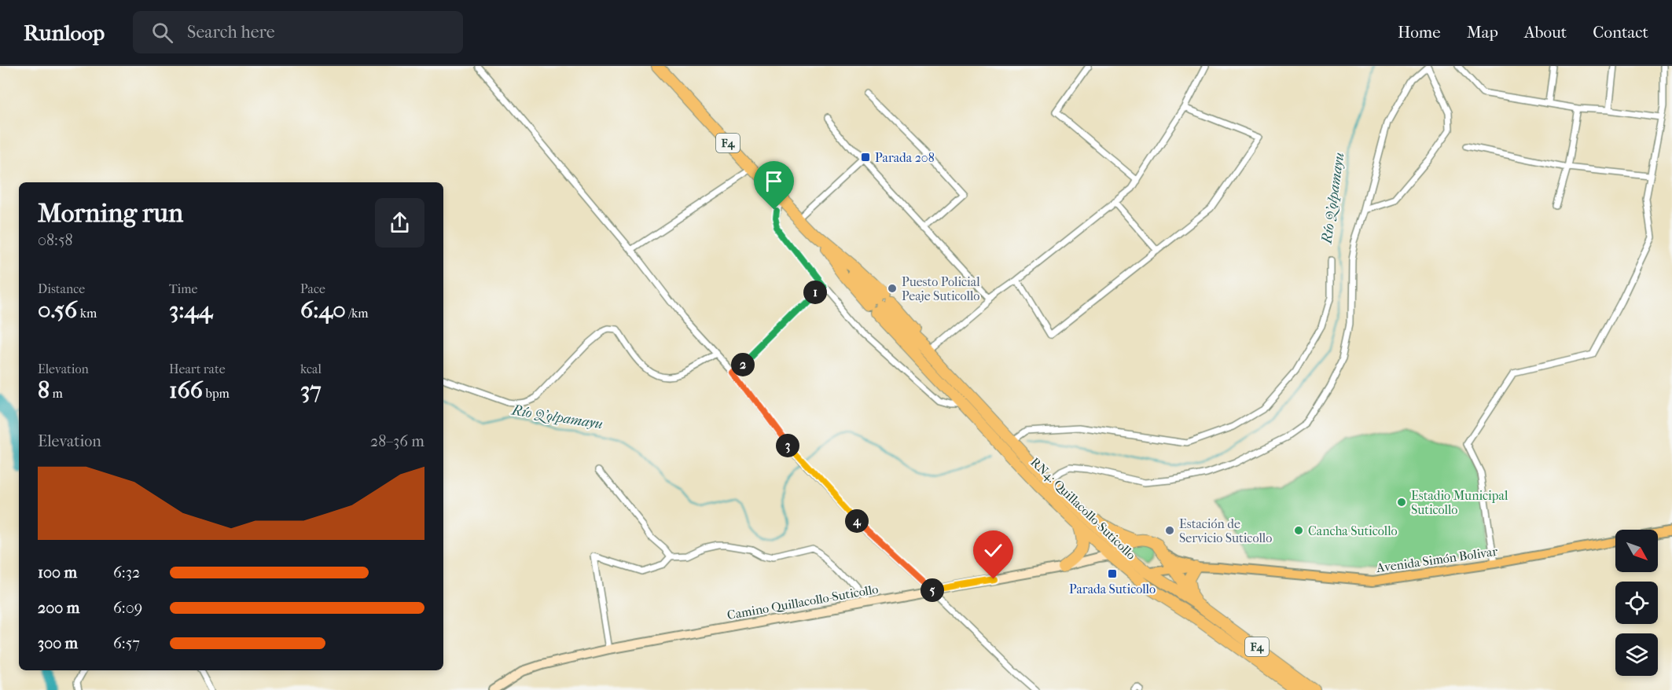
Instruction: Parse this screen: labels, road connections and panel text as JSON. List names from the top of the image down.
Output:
{
  "streets": {
    "highway": ["F4", "RN4: Quillacollo-Suticollo"],
    "main road": ["Avenida Simón Bolivar", "Camino Quillacollo-Suticollo"]
  },
  "crossings": [
    ["F4", "RN4: Quillacollo-Suticollo"],
    ["RN4: Quillacollo-Suticollo", "Avenida Simón Bolivar"],
    ["RN4: Quillacollo-Suticollo", "Camino Quillacollo-Suticollo"]
  ],
  "water": ["Río Q'olpamayu"],
  "places": {
    "transit": ["Parada 208", "Parada Suticollo"],
    "other": [
      "Puesto Policial Peaje Suticollo",
      "Estadio Municipal Suticollo",
      "Estación de Servicio Suticollo",
      "Cancha Suticollo"
    ]
  },
  "north": "bottom right",
  "page": {
    "header": "Runloop",
    "search": "Search here",
    "nav": [
      "Home",
      "Map",
      "About",
      "Contact"
    ],
    "heading": ["Morning run", "08:58"],
    "stats": [
      ["Distance", "0.56 km"],
      ["Time", "3:44"],
      ["Pace", "6:40 /km"],
      ["Elevation", "8 m"],
      ["Heart rate", "166 bpm"],
      ["kcal", "37"]
    ],
    "pins": [
      "1",
      "2",
      "3",
      "4",
      "5"
    ],
    "chart": ["Elevation", "28–36 m"],
    "list": [
      {
        "name": "100 m",
        "note": "6:32"
      },
      {
        "name": "200 m",
        "note": "6:09"
      },
      {
        "name": "300 m",
        "note": "6:57"
      }
    ]
  }
}
